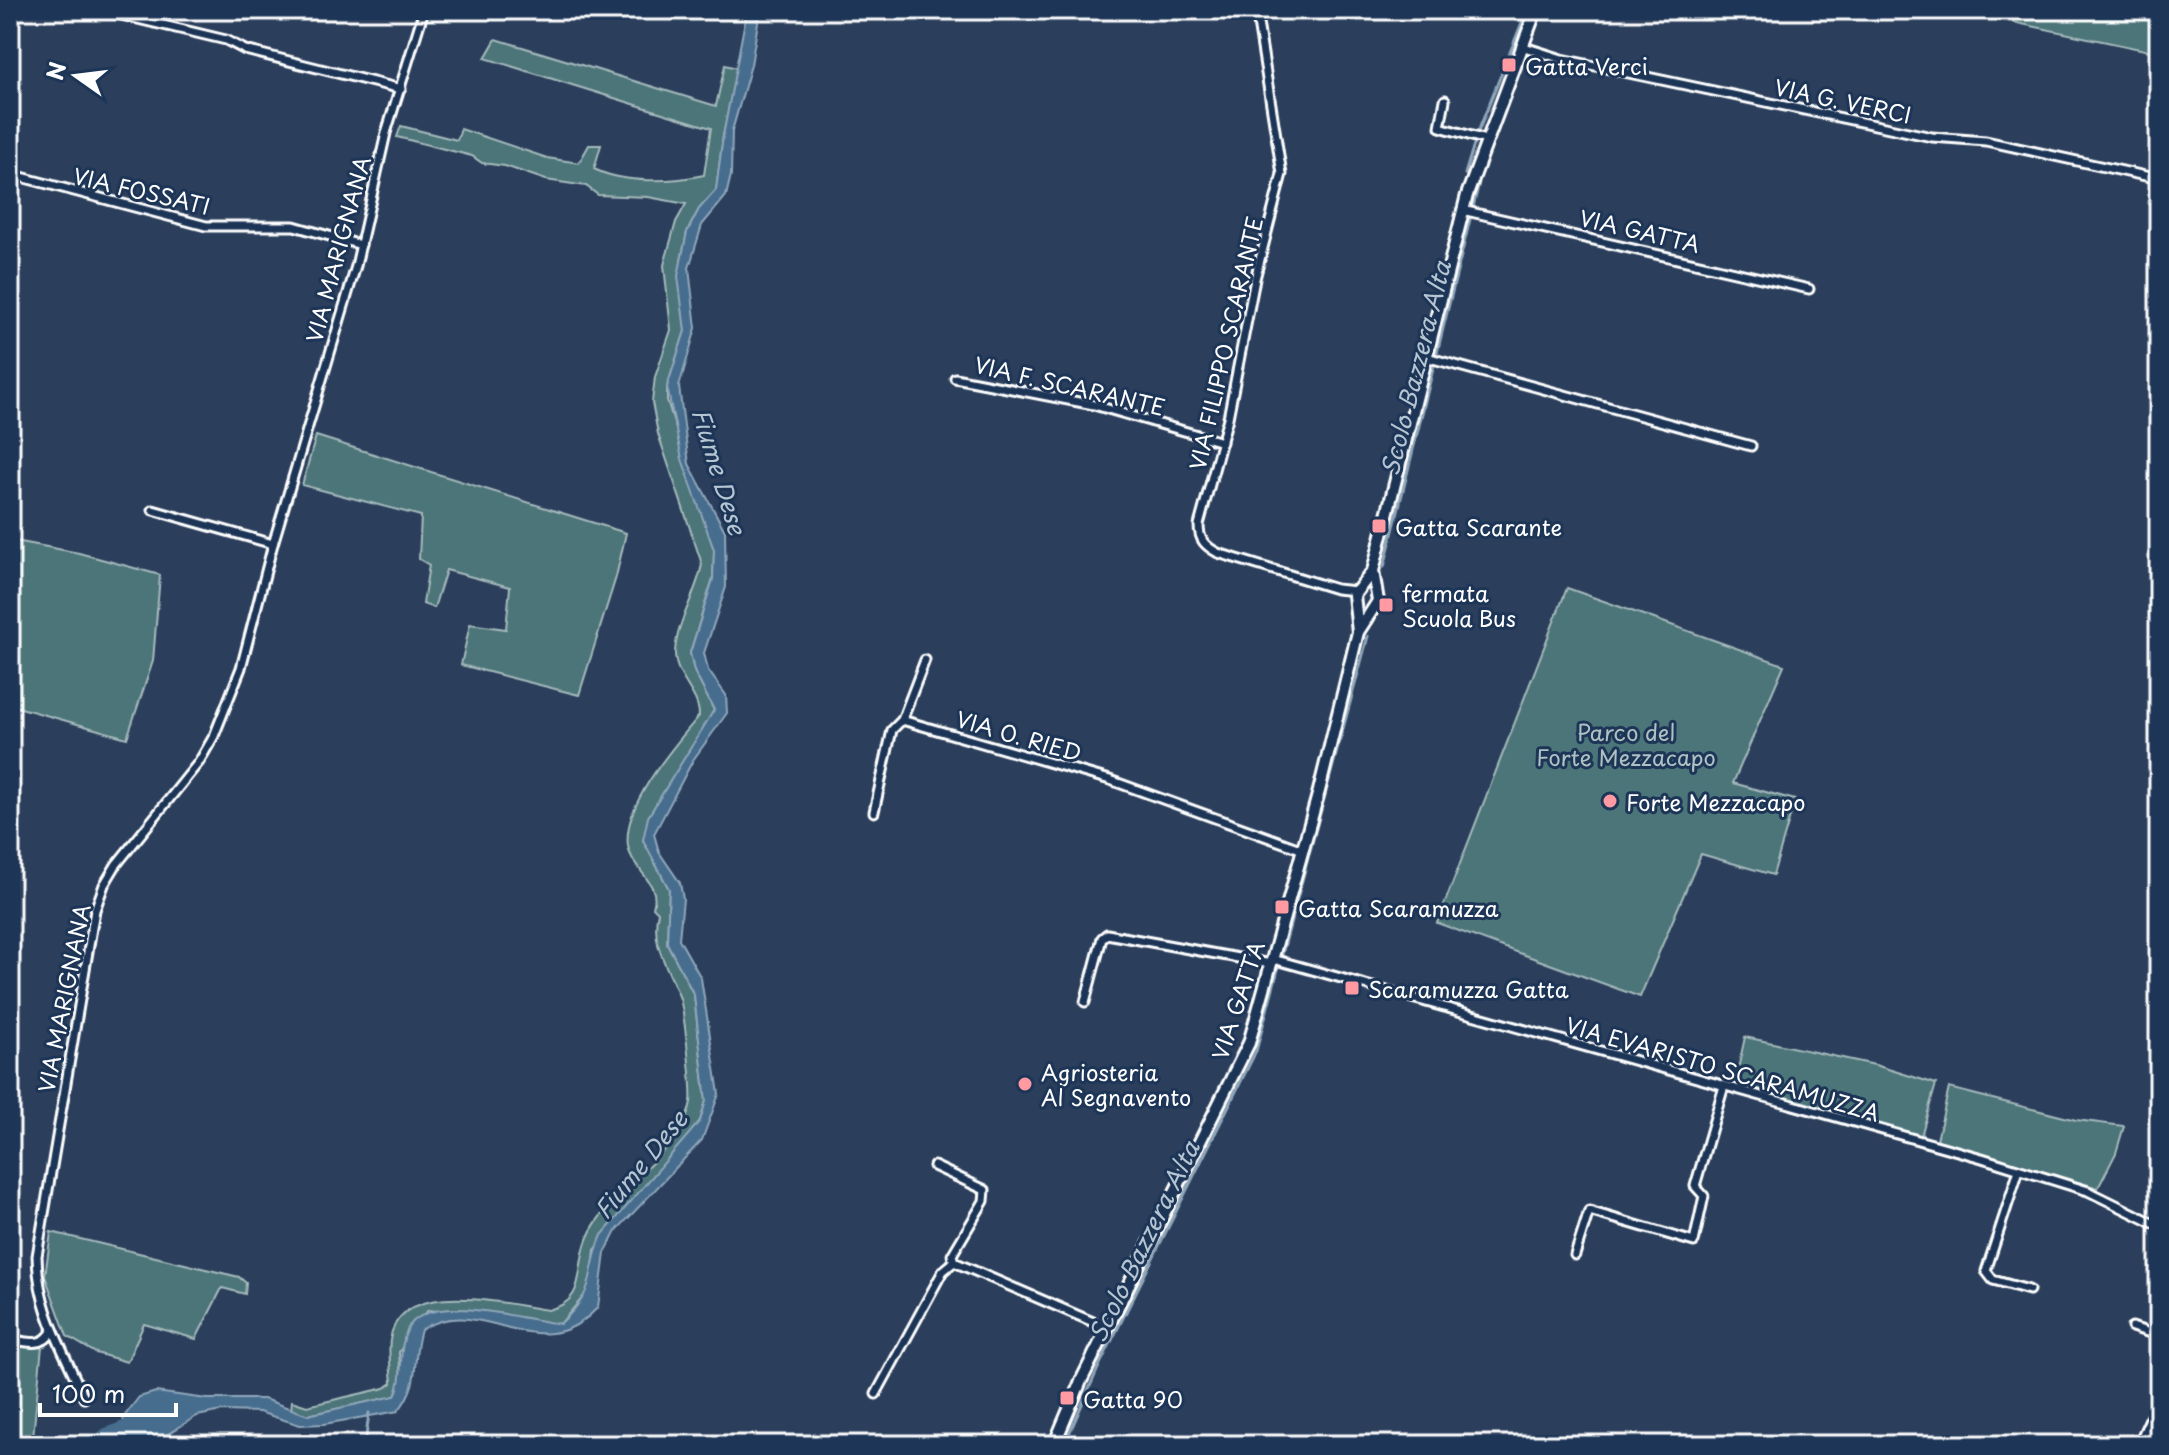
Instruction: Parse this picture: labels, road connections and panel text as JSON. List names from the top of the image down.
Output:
{
  "streets": {
    "street": [
      "VIA G. VERCI",
      "VIA FOSSATI",
      "VIA GATTA",
      "VIA MARIGNANA",
      "VIA FILIPPO SCARANTE",
      "VIA F. SCARANTE",
      "VIA O. RIED",
      "VIA EVARISTO SCARAMUZZA"
    ]
  },
  "crossings": [
    ["VIA G. VERCI", "VIA GATTA"],
    ["VIA FOSSATI", "VIA MARIGNANA"],
    ["VIA GATTA", "VIA FILIPPO SCARANTE"],
    ["VIA GATTA", "VIA O. RIED"],
    ["VIA GATTA", "VIA EVARISTO SCARAMUZZA"],
    ["VIA FILIPPO SCARANTE", "VIA F. SCARANTE"]
  ],
  "water": ["Scolo Bazzera Alta", "Fiume Dese"],
  "parks": ["Parco del Forte Mezzacapo"],
  "places": {
    "transit": [
      "Gatta Verci",
      "Gatta Scarante",
      "fermata Scuola Bus",
      "Gatta Scaramuzza",
      "Scaramuzza Gatta",
      "Gatta 90"
    ],
    "other": ["Forte Mezzacapo", "Agriosteria Al Segnavento"]
  },
  "scale_bar": "100 m",
  "north": "left"
}
